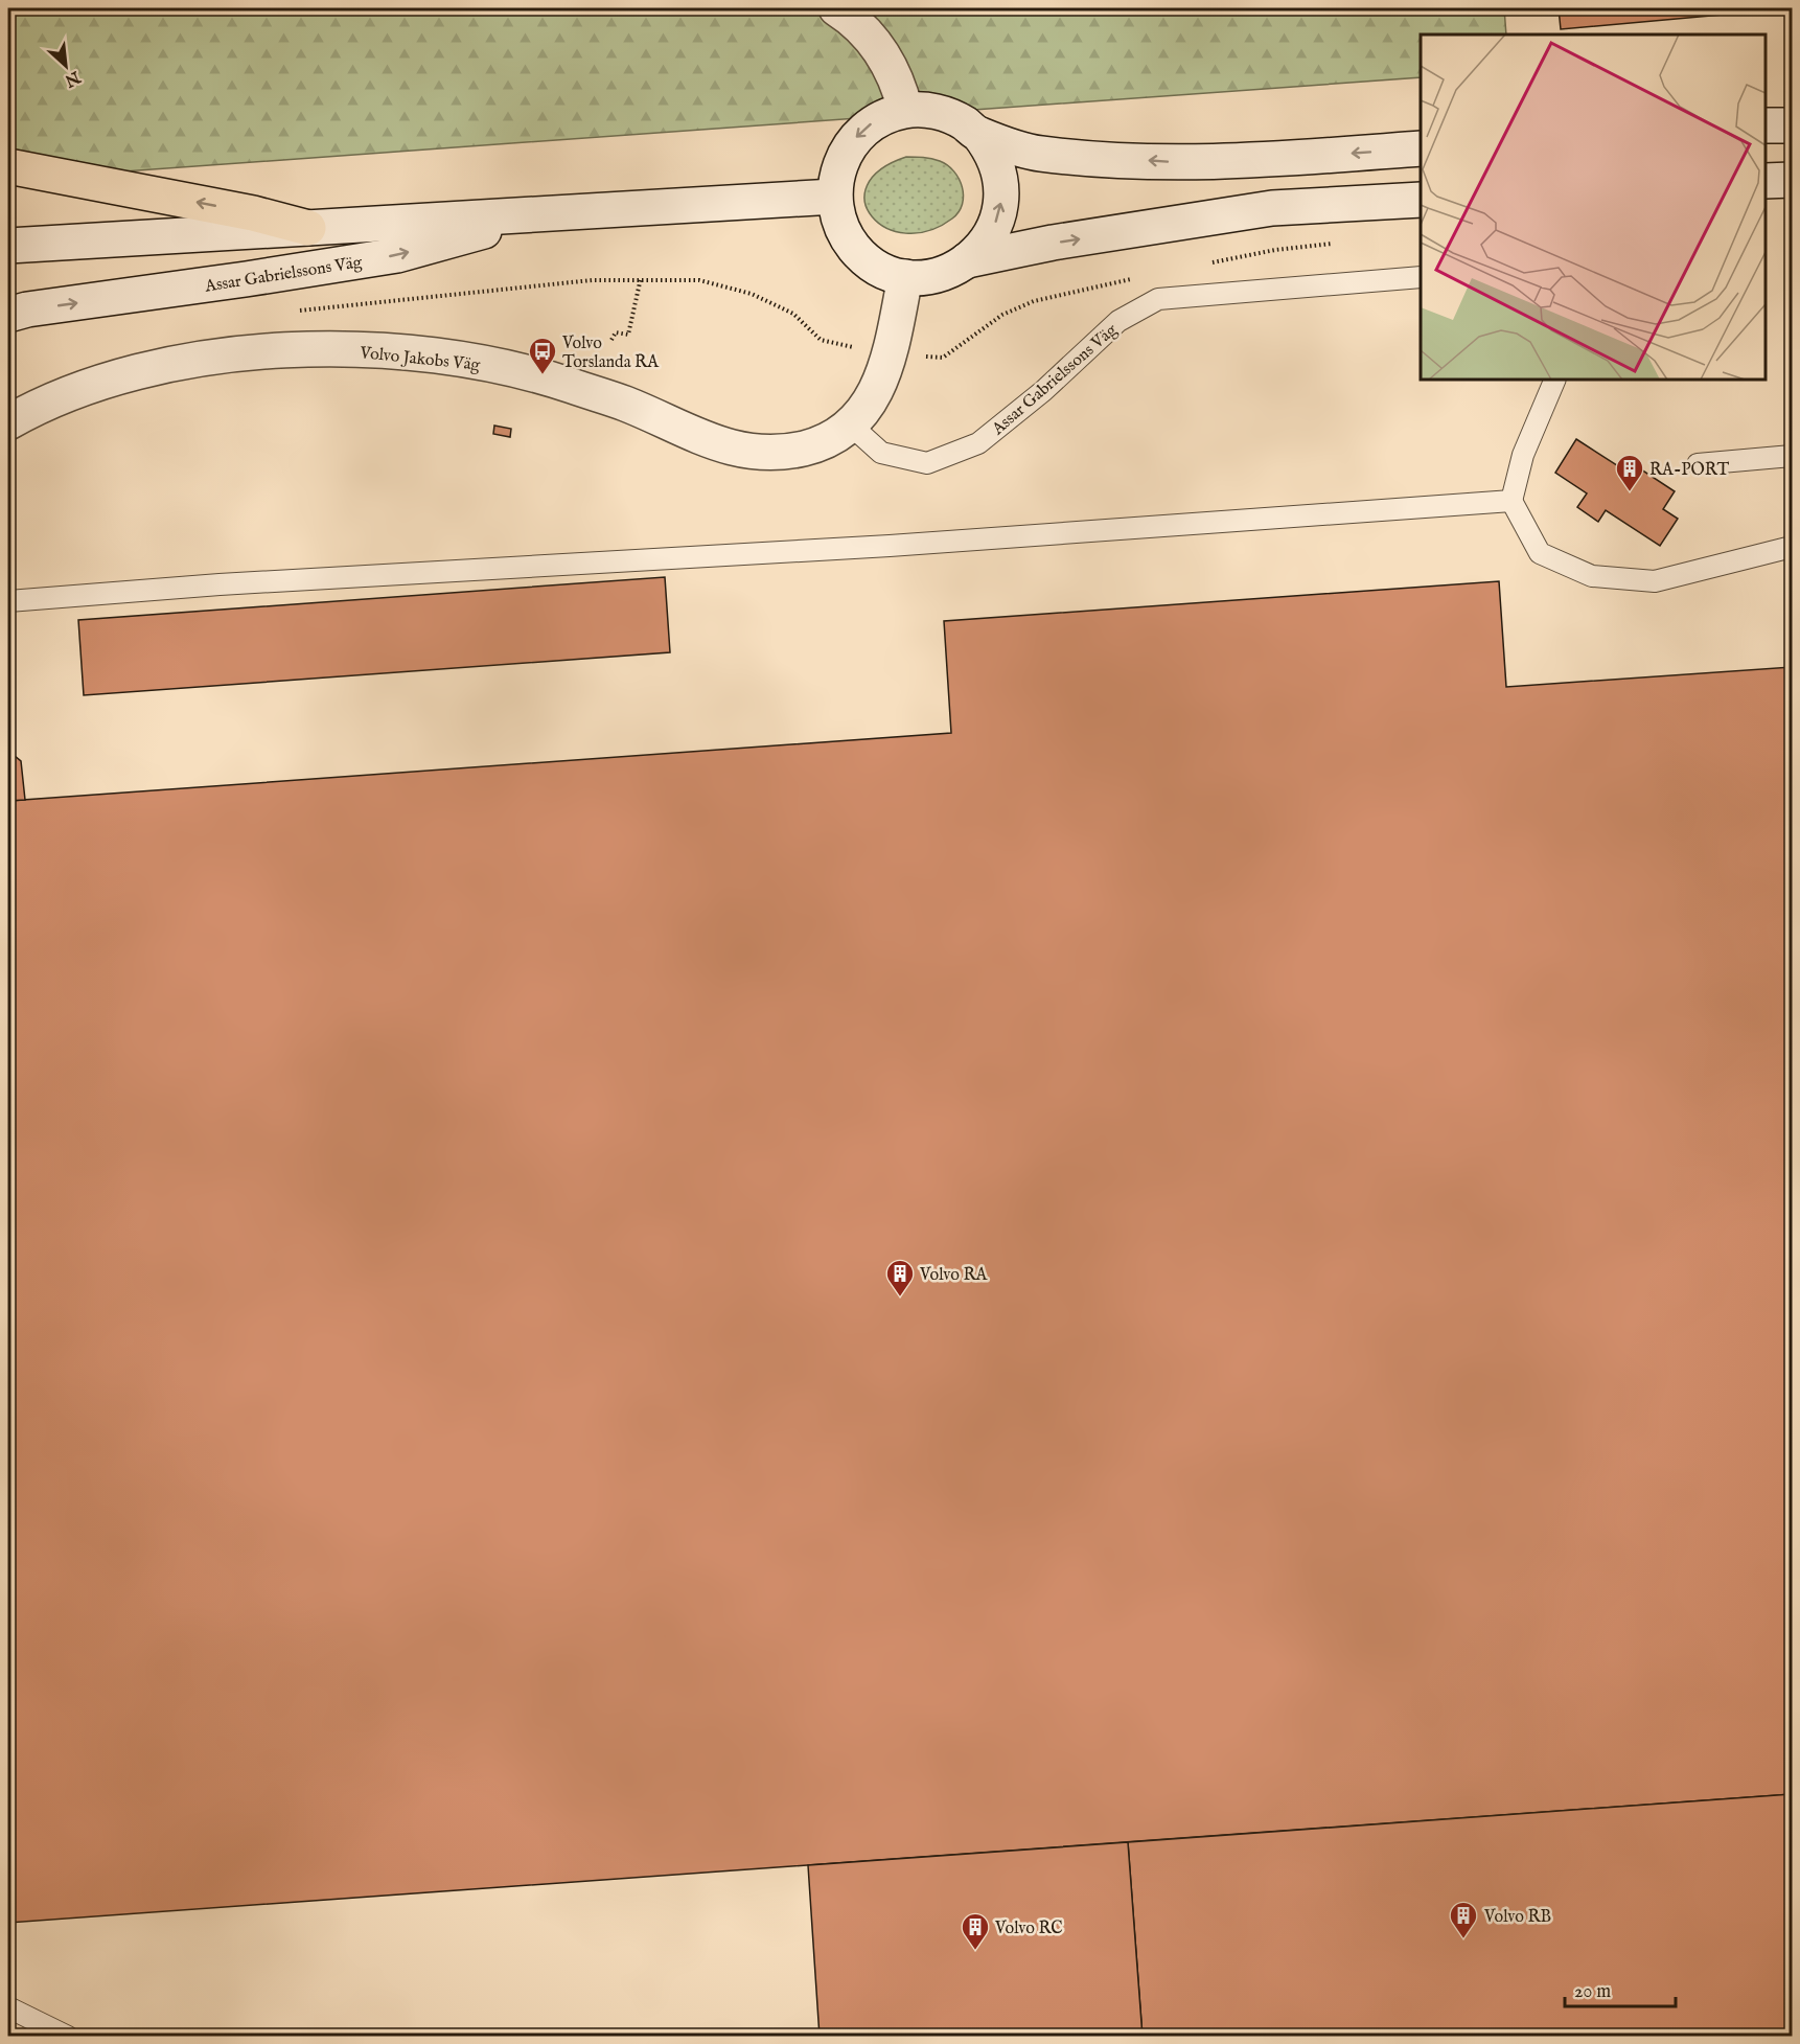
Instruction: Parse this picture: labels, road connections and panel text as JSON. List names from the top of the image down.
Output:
{
  "streets": {
    "street": ["Assar Gabrielssons Väg", "Volvo Jakobs Väg"]
  },
  "crossings": [
    ["Assar Gabrielssons Väg", "Volvo Jakobs Väg"]
  ],
  "places": {
    "bus stop": ["Volvo Torslanda RA"],
    "building": [
      "RA-PORT",
      "Volvo RA",
      "Volvo RB",
      "Volvo RC"
    ]
  },
  "scale_bar": "20 m",
  "north": "bottom right"
}
